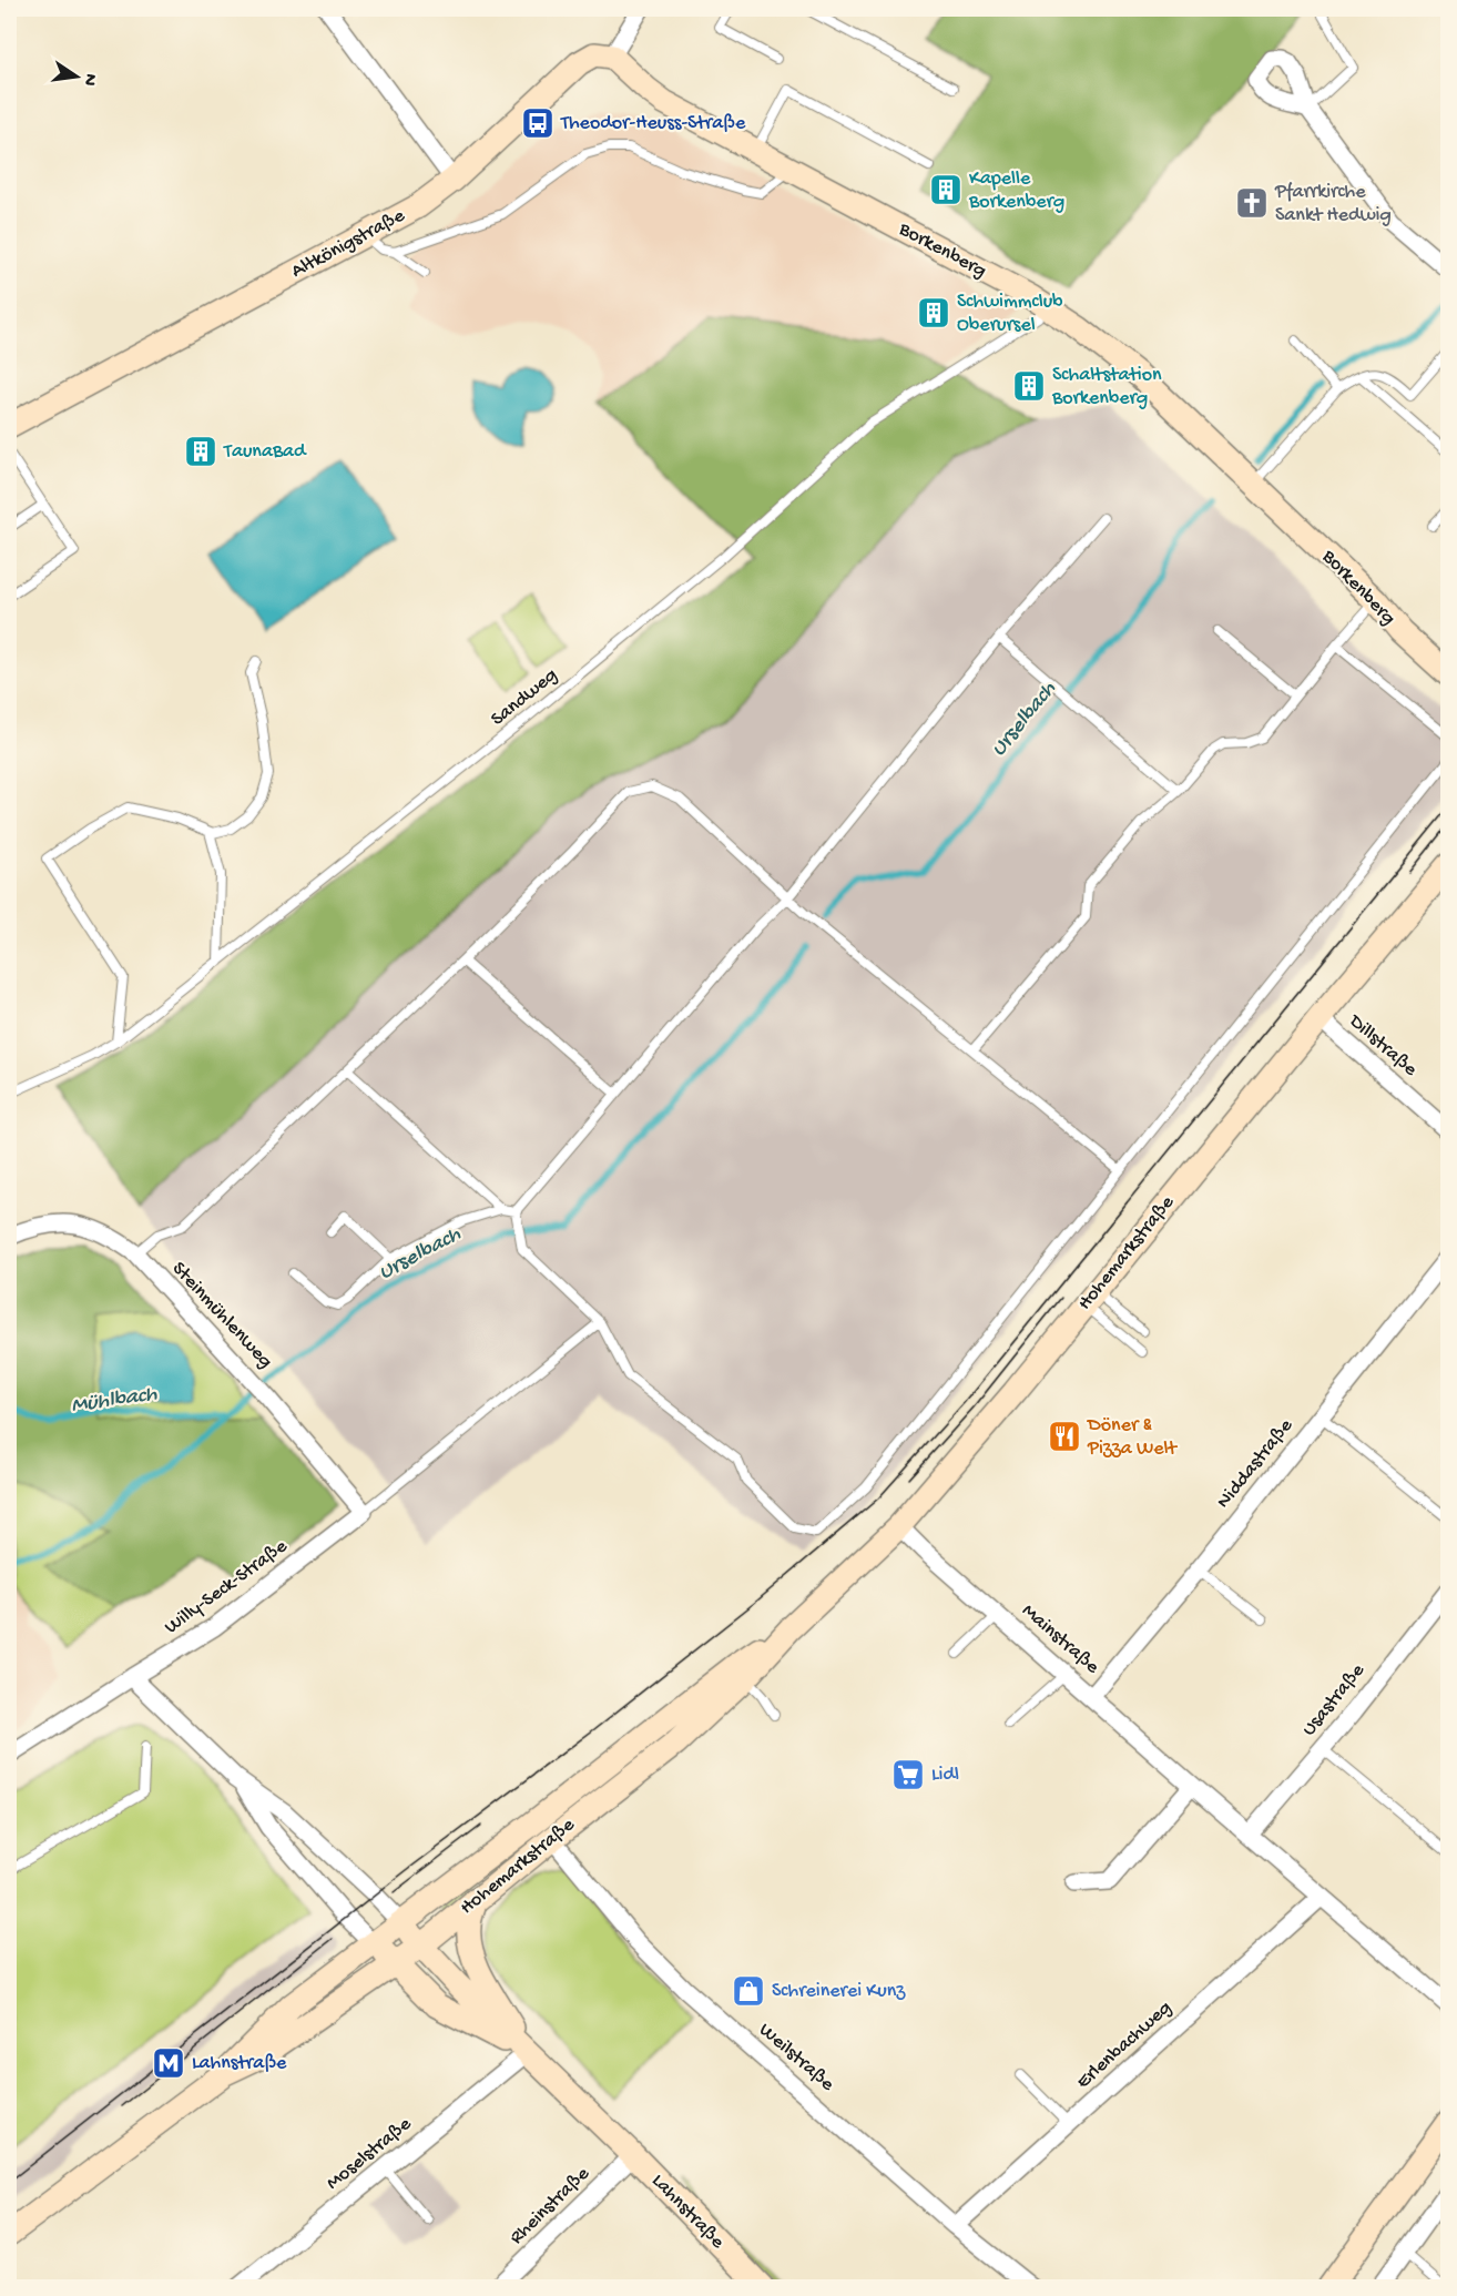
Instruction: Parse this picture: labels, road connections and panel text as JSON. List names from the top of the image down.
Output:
{
  "streets": {
    "street": [
      "Altkönigstraße",
      "Borkenberg",
      "Dillstraße",
      "Hohemarkstraße",
      "Steinmühlenweg",
      "Niddastraße",
      "Willy-Seck-Straße",
      "Mainstraße",
      "Usastraße",
      "Erlenbachweg",
      "Weilstraße",
      "Moselstraße",
      "Rheinstraße",
      "Lahnstraße"
    ],
    "lane": ["Sandweg"]
  },
  "crossings": [
    ["Altkönigstraße", "Borkenberg"],
    ["Borkenberg", "Sandweg"],
    ["Dillstraße", "Hohemarkstraße"],
    ["Hohemarkstraße", "Mainstraße"],
    ["Hohemarkstraße", "Weilstraße"],
    ["Hohemarkstraße", "Lahnstraße"],
    ["Steinmühlenweg", "Willy-Seck-Straße"],
    ["Niddastraße", "Mainstraße"],
    ["Mainstraße", "Usastraße"],
    ["Mainstraße", "Erlenbachweg"],
    ["Erlenbachweg", "Weilstraße"],
    ["Moselstraße", "Lahnstraße"],
    ["Rheinstraße", "Lahnstraße"]
  ],
  "water": ["Urselbach", "Mühlbach"],
  "places": {
    "bus stop": ["Theodor-Heuss-Straße"],
    "building": [
      "Kapelle Borkenberg",
      "Schwimmclub Oberursel",
      "Schaltstation Borkenberg",
      "TaunaBad"
    ],
    "church": ["Pfarrkirche Sankt Hedwig"],
    "restaurant": ["Döner & Pizza Welt"],
    "supermarket": ["Lidl"],
    "shop": ["Schreinerei Kunz"],
    "metro station": ["Lahnstraße"]
  },
  "north": "right"
}
